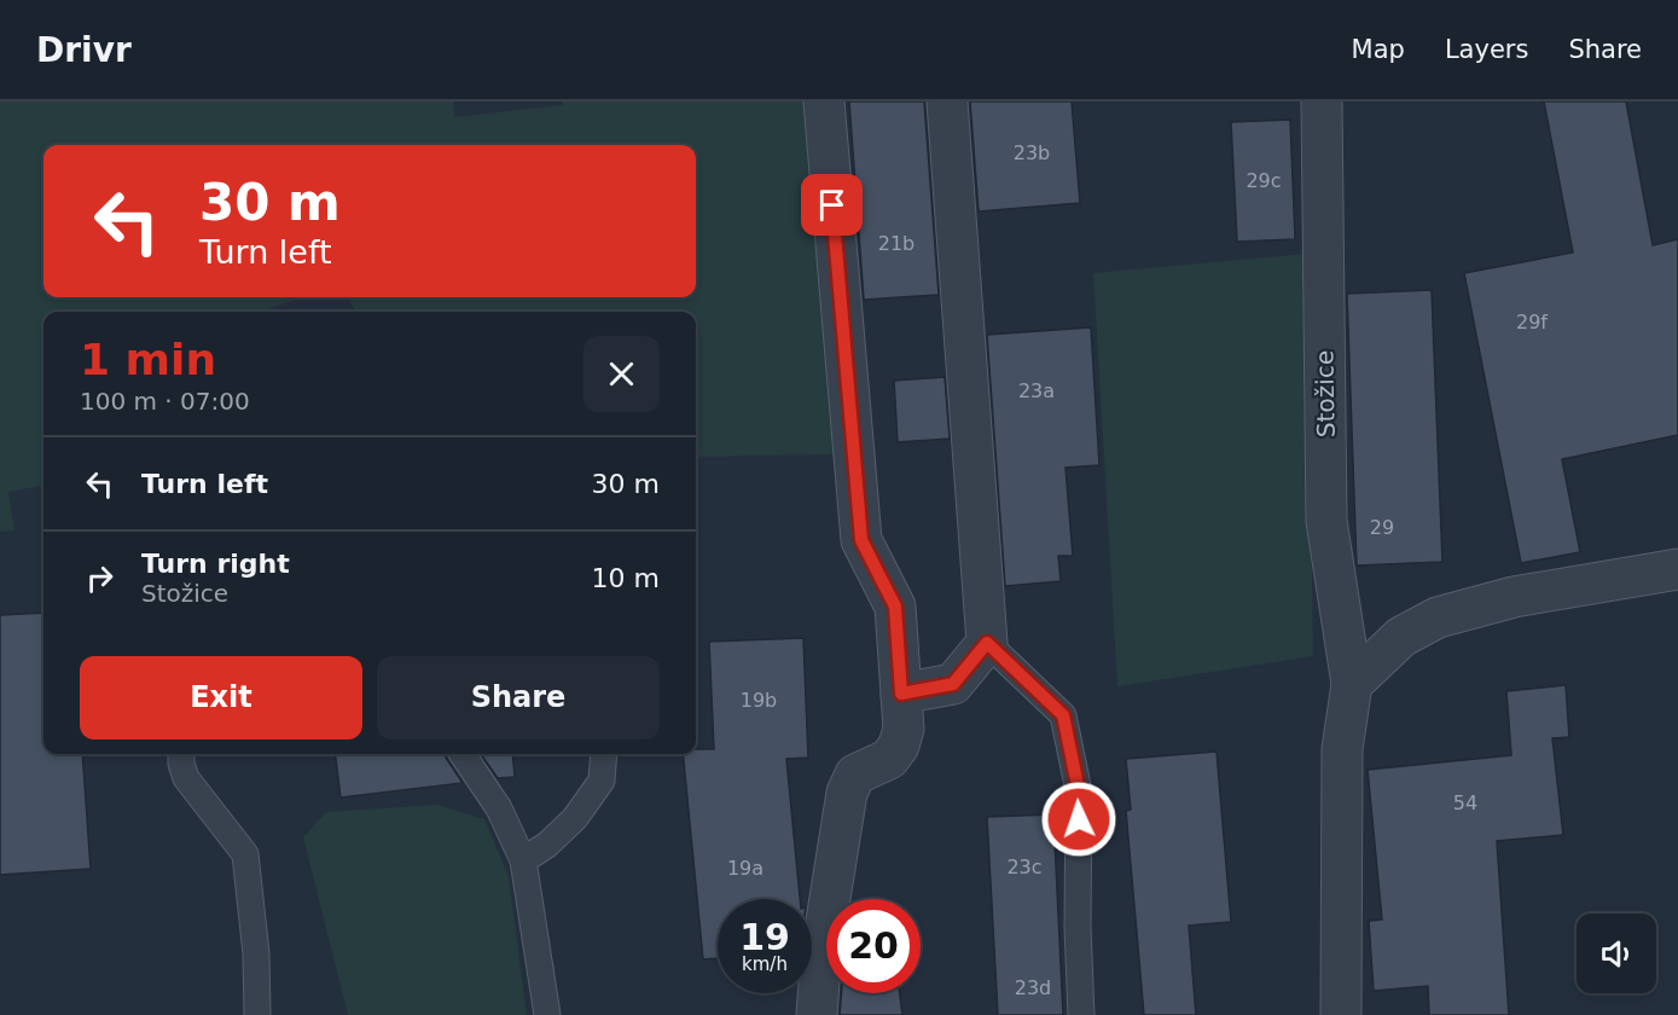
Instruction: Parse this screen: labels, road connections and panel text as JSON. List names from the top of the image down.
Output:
{
  "streets": {
    "street": ["Stožice"]
  },
  "house_numbers": [
    "23b",
    "29c",
    "21b",
    "29f",
    "23a",
    "29",
    "19b",
    "54",
    "23c",
    "19a",
    "23d"
  ],
  "page": {
    "header": "Drivr",
    "nav": ["Map", "Layers", "Share"],
    "turn": ["30 m", "Turn left"],
    "heading": ["1 min", "100 m · 07:00"],
    "list": [
      {
        "name": "Turn left",
        "value": "30 m"
      },
      {
        "name": "Turn right",
        "note": "Stožice",
        "value": "10 m"
      }
    ],
    "buttons": ["Exit", "Share"],
    "speed": "19 km/h",
    "limit": "20"
  }
}
